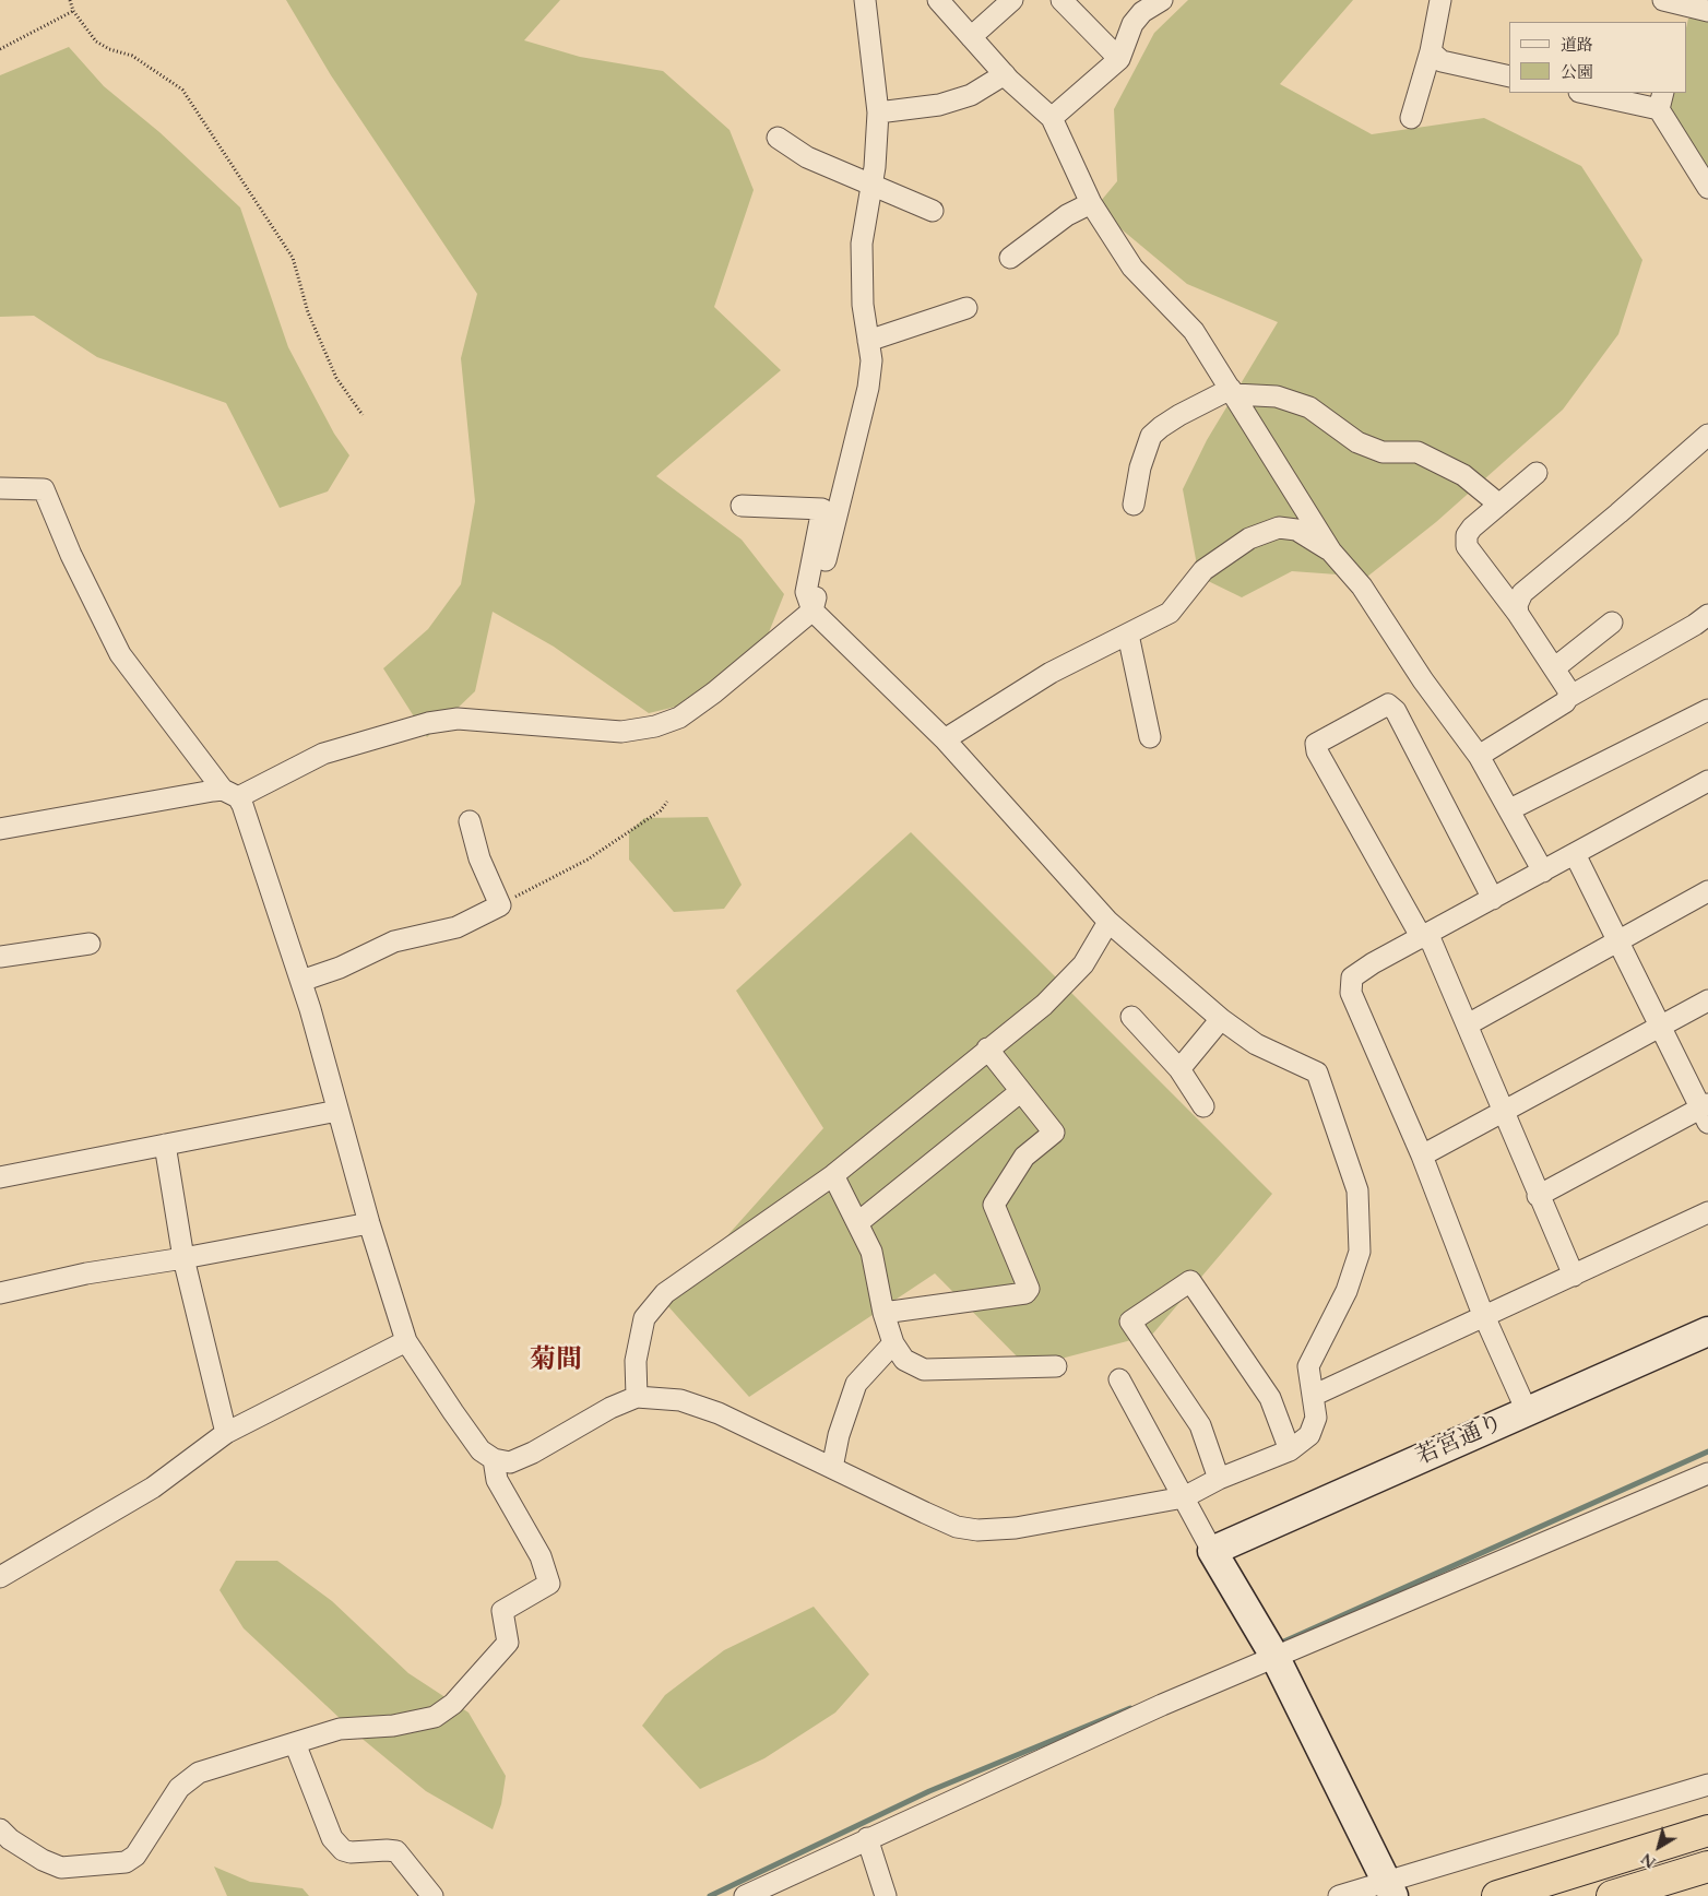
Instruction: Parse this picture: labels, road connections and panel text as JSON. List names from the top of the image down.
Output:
{
  "streets": {
    "street": ["若宮通り"]
  },
  "districts": ["菊間"],
  "legend": ["道路", "公園"],
  "north": "bottom left"
}
